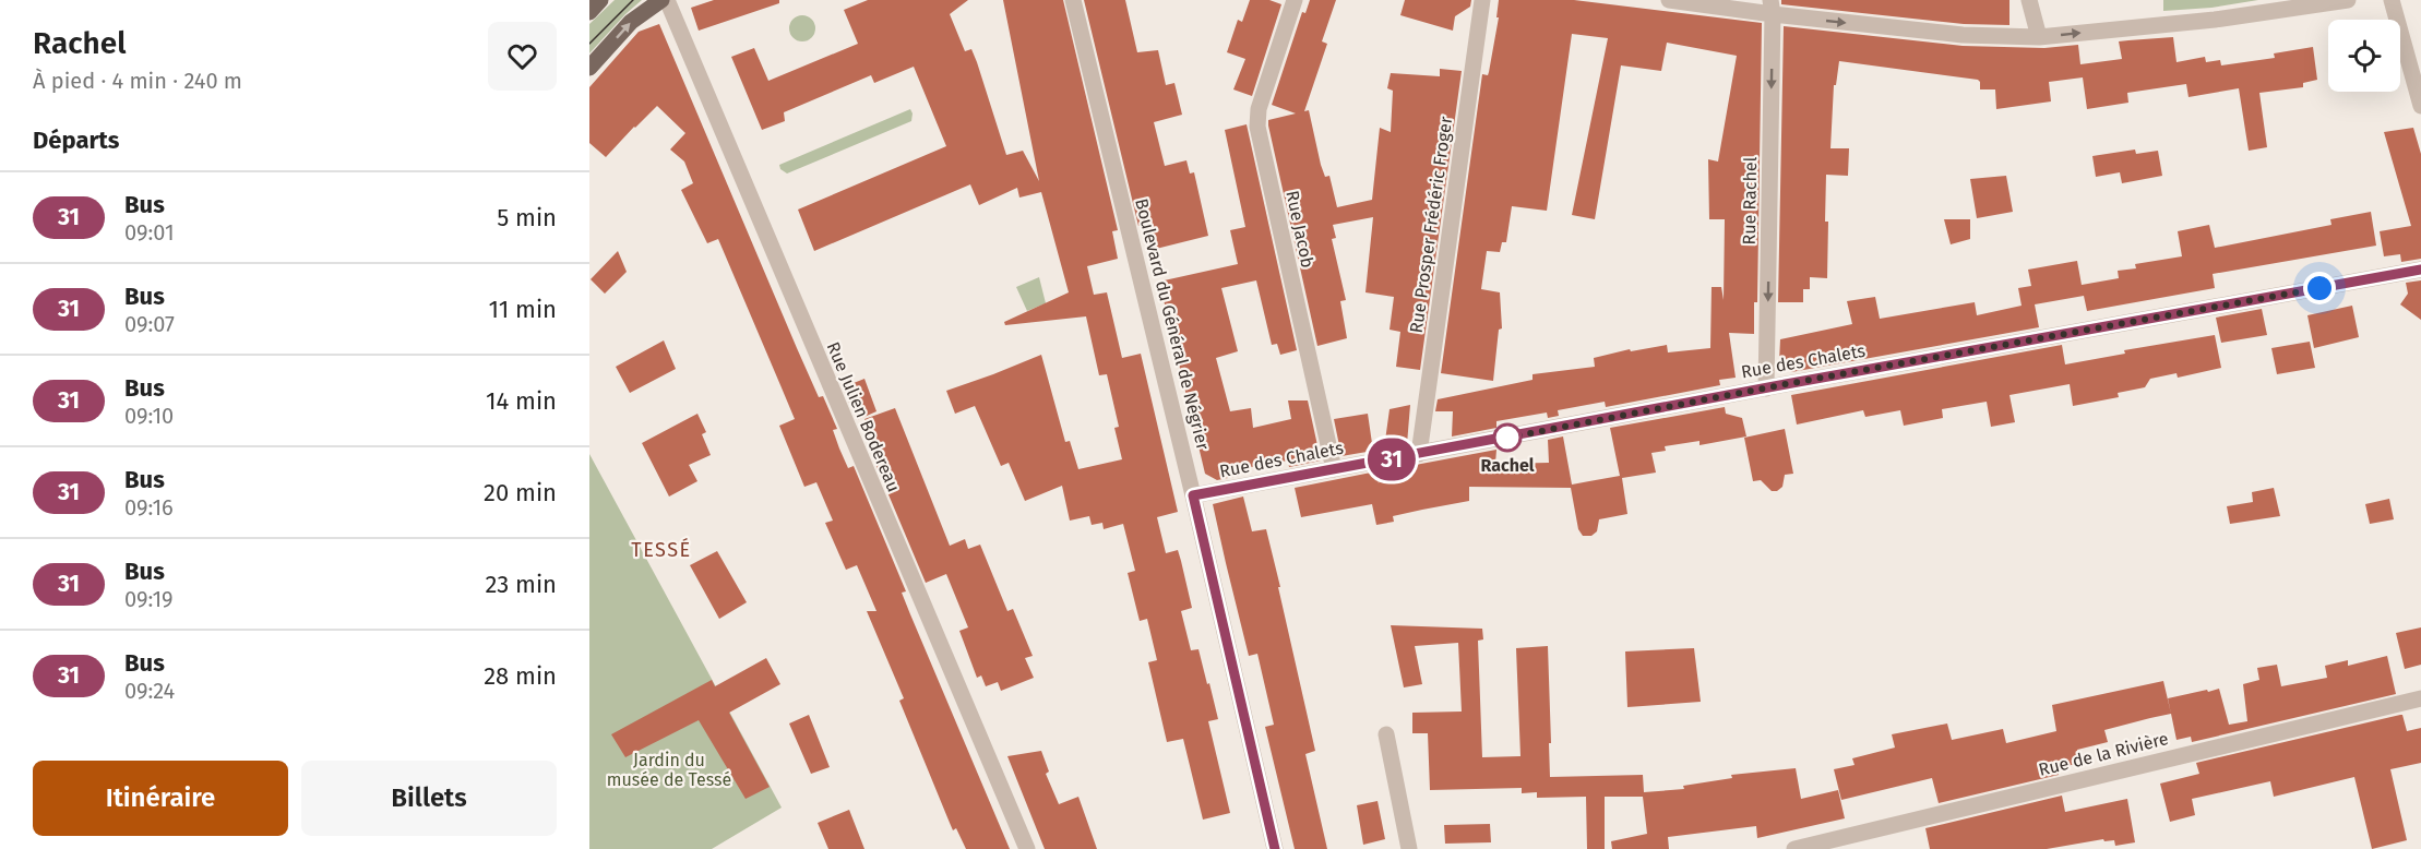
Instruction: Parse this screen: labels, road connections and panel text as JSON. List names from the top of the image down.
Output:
{
  "streets": {
    "street": [
      "Rue Rachel",
      "Rue Prosper Frédéric Froger",
      "Rue Jacob",
      "Boulevard du Général de Négrier",
      "Rue des Chalets",
      "Rue Julien Bodereau",
      "Rue de la Rivière"
    ]
  },
  "crossings": [
    ["Rue Rachel", "Rue des Chalets"],
    ["Rue Prosper Frédéric Froger", "Rue des Chalets"],
    ["Rue Jacob", "Rue des Chalets"],
    ["Boulevard du Général de Négrier", "Rue des Chalets"]
  ],
  "one_way": ["Rue Rachel"],
  "districts": ["TESSÉ"],
  "parks": ["Jardin du musée de Tessé"],
  "places": ["Rachel"],
  "lines": ["bus line 31"],
  "page": {
    "heading": [
      ["Rachel", "À pied · 4 min · 240 m"],
      "Départs"
    ],
    "on_map": "31",
    "list": [
      {
        "mark": "31",
        "name": "Bus",
        "note": "09:01",
        "value": "5 min"
      },
      {
        "mark": "31",
        "name": "Bus",
        "note": "09:07",
        "value": "11 min"
      },
      {
        "mark": "31",
        "name": "Bus",
        "note": "09:10",
        "value": "14 min"
      },
      {
        "mark": "31",
        "name": "Bus",
        "note": "09:16",
        "value": "20 min"
      },
      {
        "mark": "31",
        "name": "Bus",
        "note": "09:19",
        "value": "23 min"
      },
      {
        "mark": "31",
        "name": "Bus",
        "note": "09:24",
        "value": "28 min"
      }
    ],
    "buttons": ["Itinéraire", "Billets"]
  }
}
